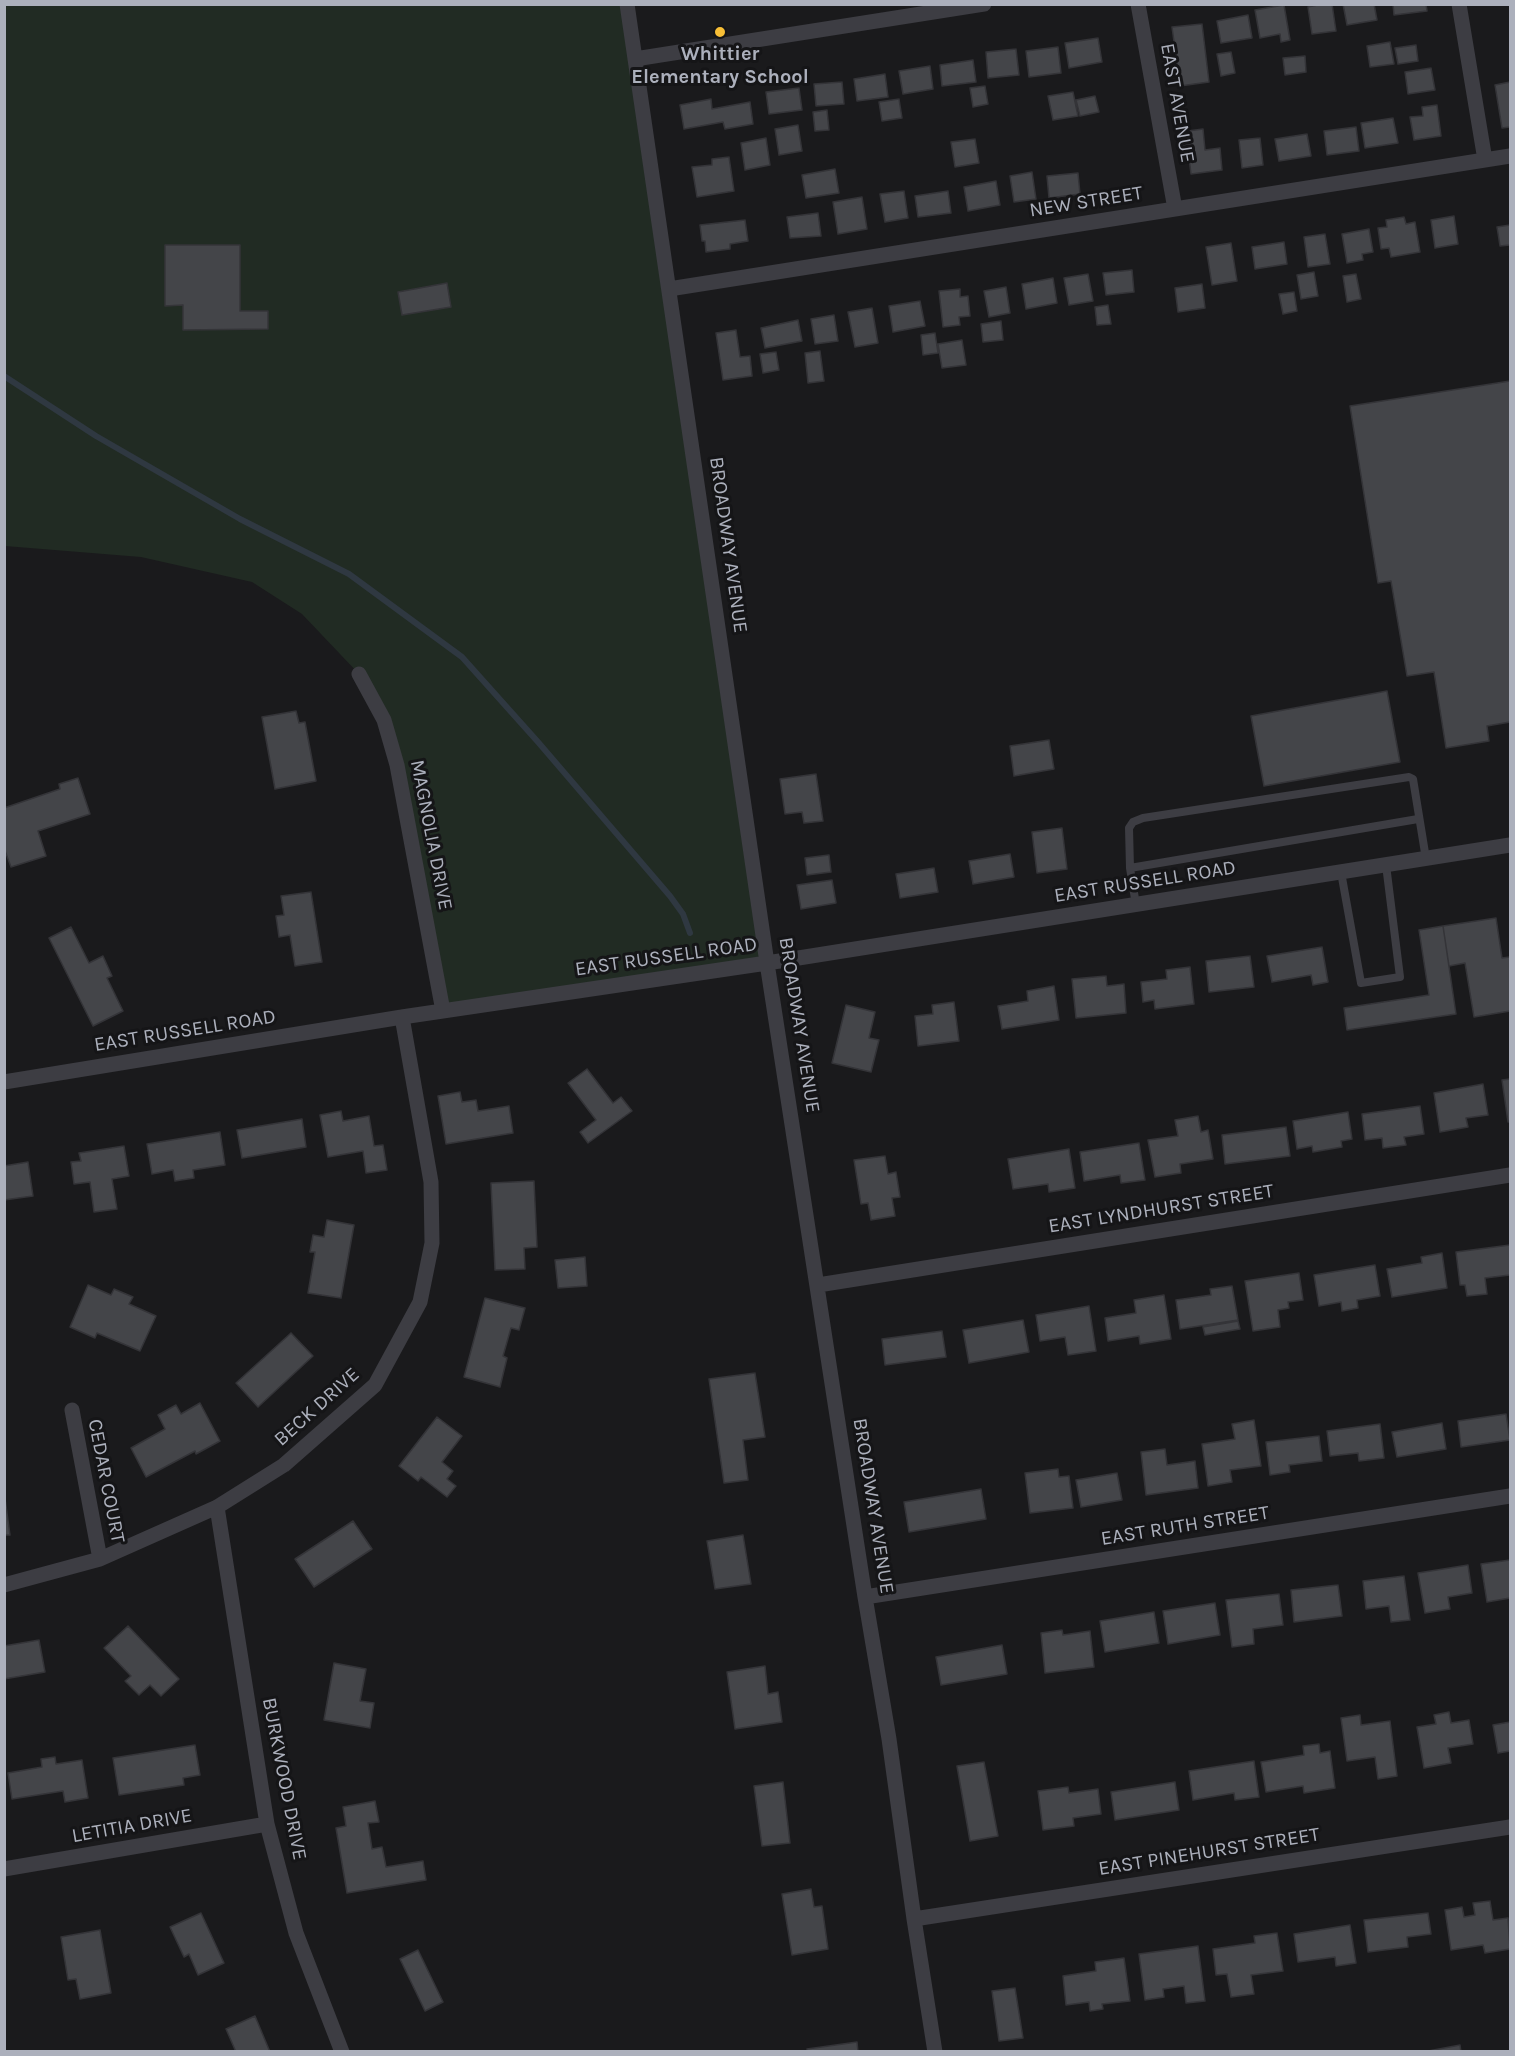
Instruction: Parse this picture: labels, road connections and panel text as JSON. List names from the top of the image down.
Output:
{
  "streets": {
    "street": [
      "EAST AVENUE",
      "NEW STREET",
      "BROADWAY AVENUE",
      "MAGNOLIA DRIVE",
      "EAST RUSSELL ROAD",
      "EAST LYNDHURST STREET",
      "BECK DRIVE",
      "CEDAR COURT",
      "EAST RUTH STREET",
      "BURKWOOD DRIVE",
      "LETITIA DRIVE",
      "EAST PINEHURST STREET"
    ]
  },
  "crossings": [
    ["EAST AVENUE", "NEW STREET"],
    ["NEW STREET", "BROADWAY AVENUE"],
    ["BROADWAY AVENUE", "EAST RUSSELL ROAD"],
    ["BROADWAY AVENUE", "EAST LYNDHURST STREET"],
    ["BROADWAY AVENUE", "EAST RUTH STREET"],
    ["BROADWAY AVENUE", "EAST PINEHURST STREET"],
    ["MAGNOLIA DRIVE", "EAST RUSSELL ROAD"],
    ["EAST RUSSELL ROAD", "BECK DRIVE"],
    ["BECK DRIVE", "CEDAR COURT"],
    ["BECK DRIVE", "BURKWOOD DRIVE"],
    ["BURKWOOD DRIVE", "LETITIA DRIVE"]
  ],
  "places": ["Whittier Elementary School"]
}
